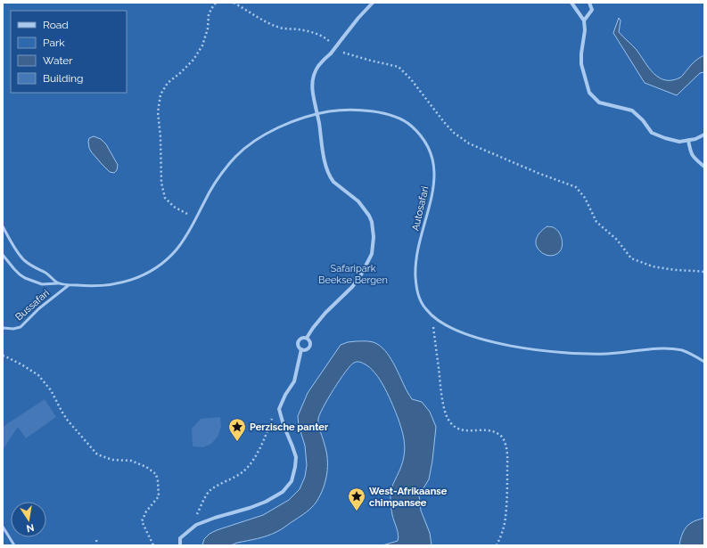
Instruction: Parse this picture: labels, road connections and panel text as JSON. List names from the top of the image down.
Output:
{
  "streets": {
    "lane": ["Autosafari", "Bussafari"]
  },
  "crossings": [
    ["Autosafari", "Bussafari"]
  ],
  "parks": ["Safaripark Beekse Bergen"],
  "places": {
    "place": ["Perzische panter", "West-Afrikaanse chimpansee"]
  },
  "legend": [
    "Road",
    "Park",
    "Water",
    "Building"
  ],
  "north": "bottom"
}
